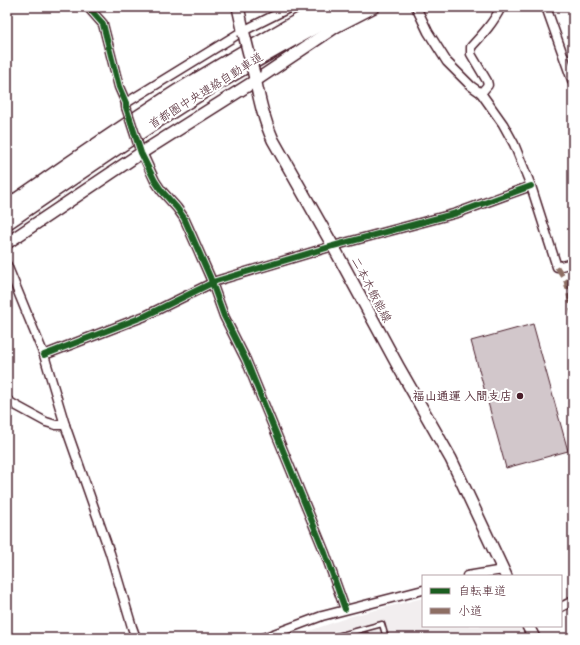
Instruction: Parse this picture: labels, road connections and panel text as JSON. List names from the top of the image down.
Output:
{
  "streets": {
    "highway": ["首都圏中央連絡自動車道"],
    "main road": ["二本木飯能線"]
  },
  "places": ["福山通運 入間支店"],
  "legend": ["自転車道", "小道"]
}
